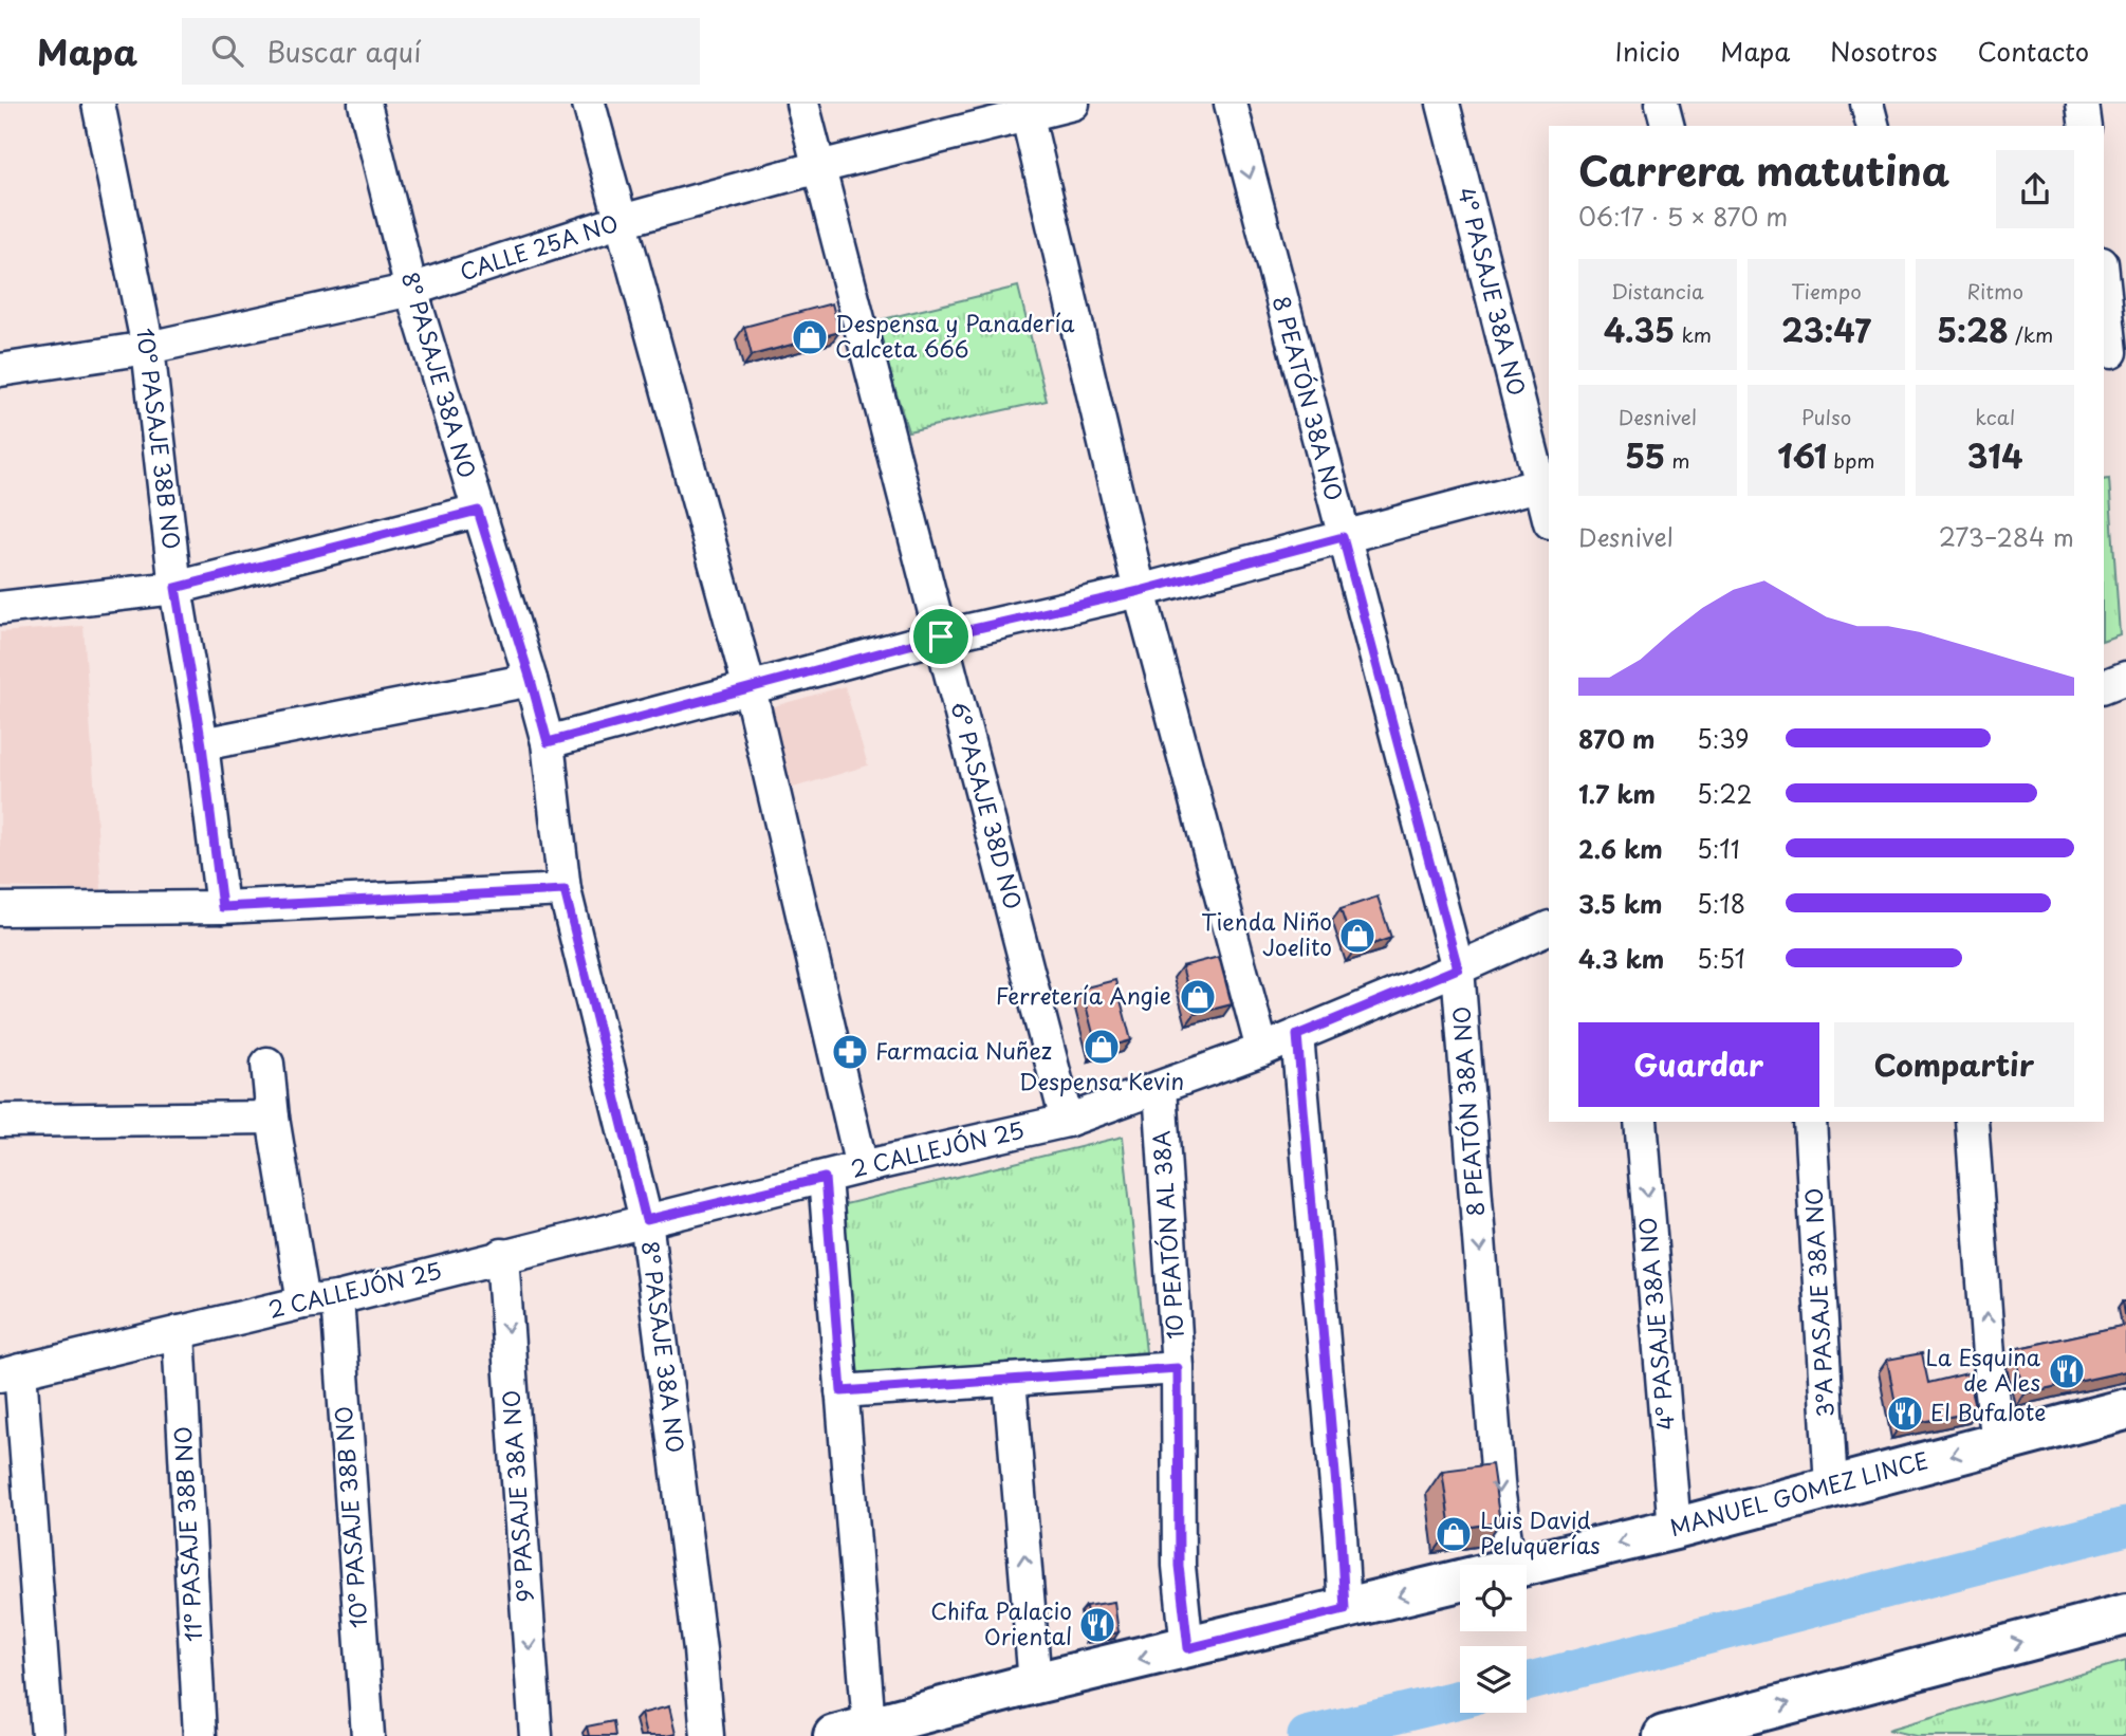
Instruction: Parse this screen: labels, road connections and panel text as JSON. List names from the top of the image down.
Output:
{
  "streets": {
    "main road": ["MANUEL GOMEZ LINCE"],
    "street": [
      "CALLE 25A NO",
      "4° PASAJE 38A NO",
      "8° PASAJE 38A NO",
      "8 PEATÓN 38A NO",
      "10° PASAJE 38B NO",
      "6° PASAJE 38D NO",
      "2 CALLEJÓN 25",
      "10 PEATÓN AL 38A",
      "3°A PASAJE 38A NO",
      "9° PASAJE 38A NO",
      "11° PASAJE 38B NO"
    ]
  },
  "crossings": [
    ["CALLE 25A NO", "8° PASAJE 38A NO"],
    ["CALLE 25A NO", "10° PASAJE 38B NO"],
    ["CALLE 25A NO", "6° PASAJE 38D NO"],
    ["4° PASAJE 38A NO", "MANUEL GOMEZ LINCE"],
    ["8° PASAJE 38A NO", "2 CALLEJÓN 25"],
    ["8 PEATÓN 38A NO", "2 CALLEJÓN 25"],
    ["10° PASAJE 38B NO", "2 CALLEJÓN 25"],
    ["6° PASAJE 38D NO", "2 CALLEJÓN 25"],
    ["2 CALLEJÓN 25", "10 PEATÓN AL 38A"],
    ["2 CALLEJÓN 25", "9° PASAJE 38A NO"],
    ["2 CALLEJÓN 25", "11° PASAJE 38B NO"],
    ["10 PEATÓN AL 38A", "MANUEL GOMEZ LINCE"],
    ["3°A PASAJE 38A NO", "MANUEL GOMEZ LINCE"]
  ],
  "one_way": ["4° PASAJE 38A NO", "9° PASAJE 38A NO"],
  "places": {
    "shop": [
      "Despensa y Panadería Calceta 666",
      "Tienda Niño Joelito",
      "Ferretería Angie",
      "Despensa Kevin",
      "Luis David Peluquerías"
    ],
    "pharmacy": ["Farmacia Nuñez"],
    "restaurant": ["La Esquina de Ales", "El Bufalote", "Chifa Palacio Oriental"]
  },
  "page": {
    "header": "Mapa",
    "search": "Buscar aquí",
    "nav": [
      "Inicio",
      "Mapa",
      "Nosotros",
      "Contacto"
    ],
    "heading": ["Carrera matutina", "06:17 · 5 × 870 m"],
    "stats": [
      ["Distancia", "4.35 km"],
      ["Tiempo", "23:47"],
      ["Ritmo", "5:28 /km"],
      ["Desnivel", "55 m"],
      ["Pulso", "161 bpm"],
      ["kcal", "314"]
    ],
    "chart": ["Desnivel", "273–284 m"],
    "list": [
      {
        "name": "870 m",
        "note": "5:39"
      },
      {
        "name": "1.7 km",
        "note": "5:22"
      },
      {
        "name": "2.6 km",
        "note": "5:11"
      },
      {
        "name": "3.5 km",
        "note": "5:18"
      },
      {
        "name": "4.3 km",
        "note": "5:51"
      }
    ],
    "buttons": ["Guardar", "Compartir"]
  }
}
